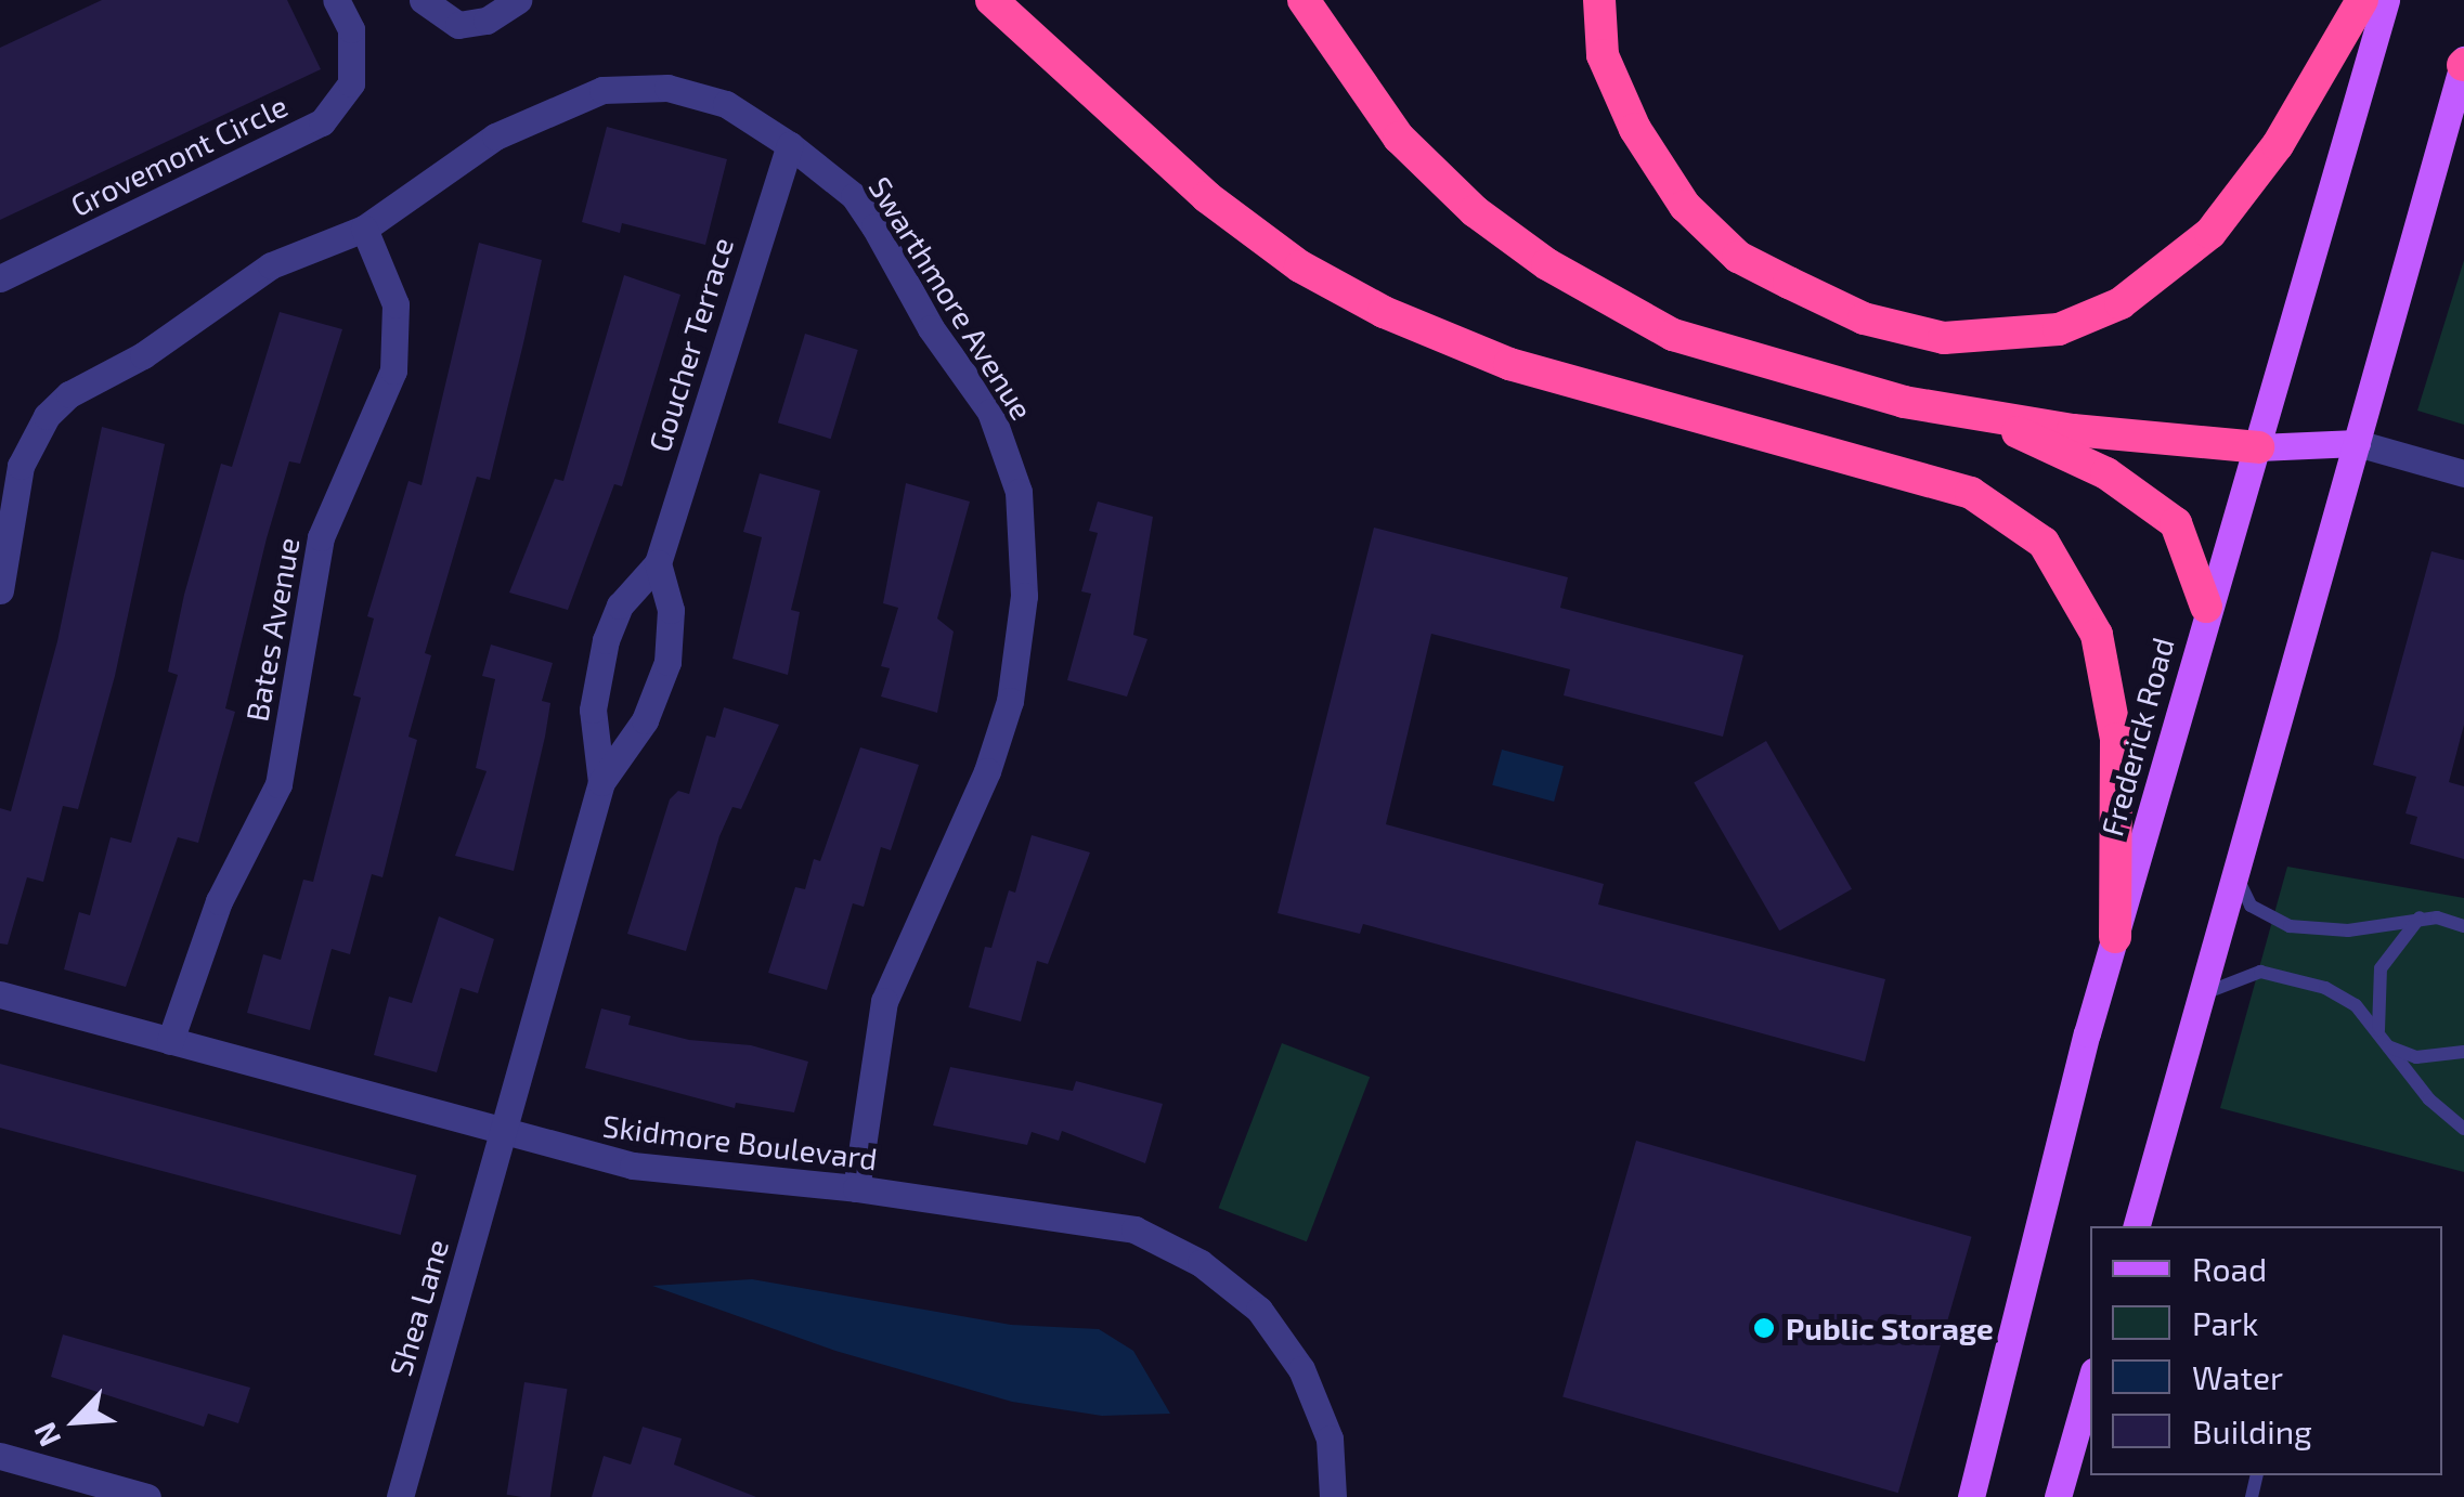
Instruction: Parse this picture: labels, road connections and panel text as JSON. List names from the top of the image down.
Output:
{
  "streets": {
    "main road": ["Frederick Road"],
    "street": [
      "Grovemont Circle",
      "Swarthmore Avenue",
      "Goucher Terrace",
      "Bates Avenue",
      "Skidmore Boulevard",
      "Shea Lane"
    ]
  },
  "crossings": [
    ["Swarthmore Avenue", "Goucher Terrace"],
    ["Swarthmore Avenue", "Bates Avenue"],
    ["Swarthmore Avenue", "Skidmore Boulevard"],
    ["Goucher Terrace", "Skidmore Boulevard"],
    ["Goucher Terrace", "Shea Lane"],
    ["Bates Avenue", "Skidmore Boulevard"],
    ["Skidmore Boulevard", "Shea Lane"]
  ],
  "places": ["Public Storage"],
  "legend": [
    "Road",
    "Park",
    "Water",
    "Building"
  ],
  "north": "bottom left"
}
